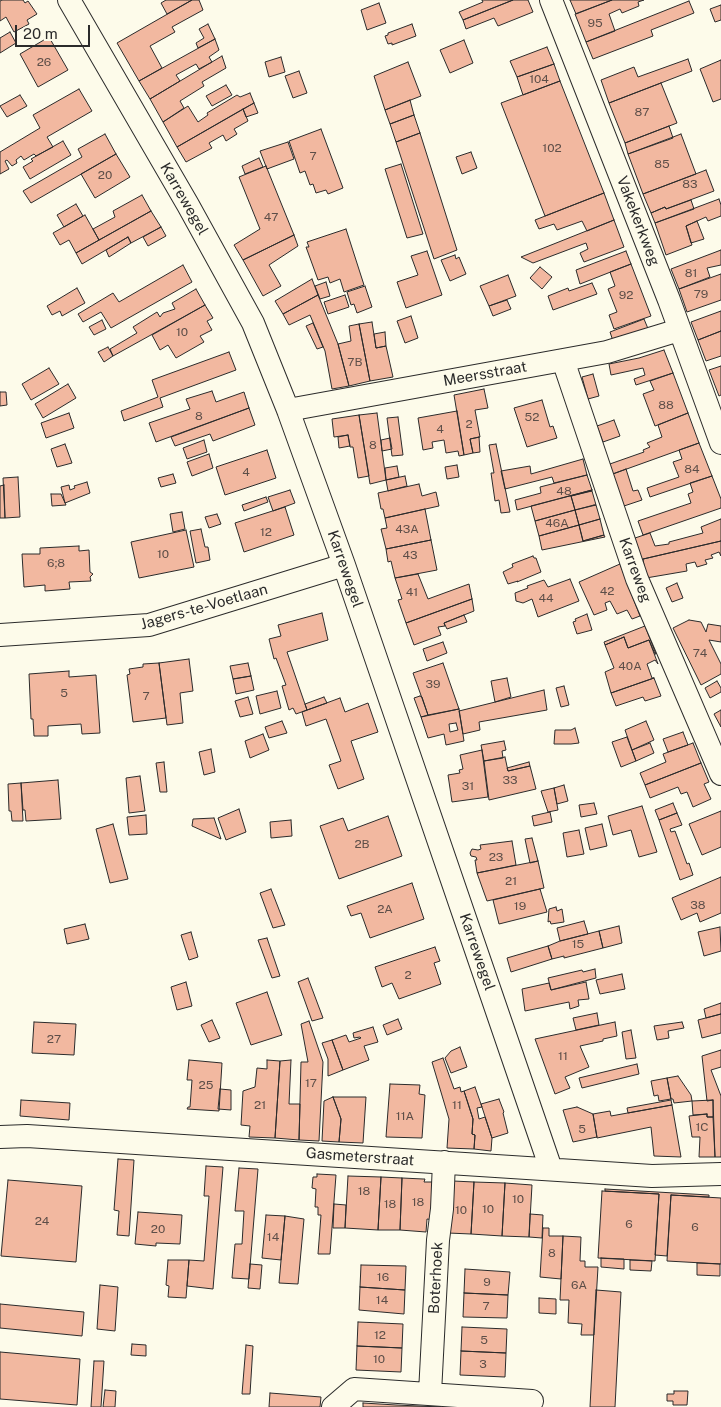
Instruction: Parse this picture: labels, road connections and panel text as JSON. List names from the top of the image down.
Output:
{
  "streets": {
    "street": [
      "Karrewegel",
      "Vakekerkweg",
      "Meersstraat",
      "Karreweg",
      "Jagers-te-Voetlaan",
      "Gasmeterstraat",
      "Boterhoek"
    ]
  },
  "crossings": [
    ["Karrewegel", "Meersstraat"],
    ["Karrewegel", "Jagers-te-Voetlaan"],
    ["Karrewegel", "Gasmeterstraat"],
    ["Vakekerkweg", "Meersstraat"],
    ["Meersstraat", "Karreweg"],
    ["Gasmeterstraat", "Boterhoek"]
  ],
  "house_numbers": [
    "95",
    "26",
    "104",
    "87",
    "102",
    "7",
    "85",
    "20",
    "83",
    "47",
    "81",
    "79",
    "92",
    "10",
    "7B",
    "88",
    "8",
    "52",
    "2",
    "4",
    "8",
    "84",
    "4",
    "48",
    "46A",
    "43A",
    "12",
    "10",
    "43",
    "6;8",
    "42",
    "41",
    "44",
    "74",
    "40A",
    "39",
    "5",
    "7",
    "33",
    "31",
    "2B",
    "23",
    "21",
    "38",
    "19",
    "2A",
    "15",
    "2",
    "27",
    "11",
    "17",
    "25",
    "21",
    "11",
    "11A",
    "1C",
    "5",
    "18",
    "10",
    "18",
    "18",
    "10",
    "10",
    "24",
    "6",
    "6",
    "20",
    "14",
    "8",
    "16",
    "9",
    "6A",
    "14",
    "7",
    "12",
    "5",
    "10",
    "3"
  ],
  "scale_bar": "20 m"
}
